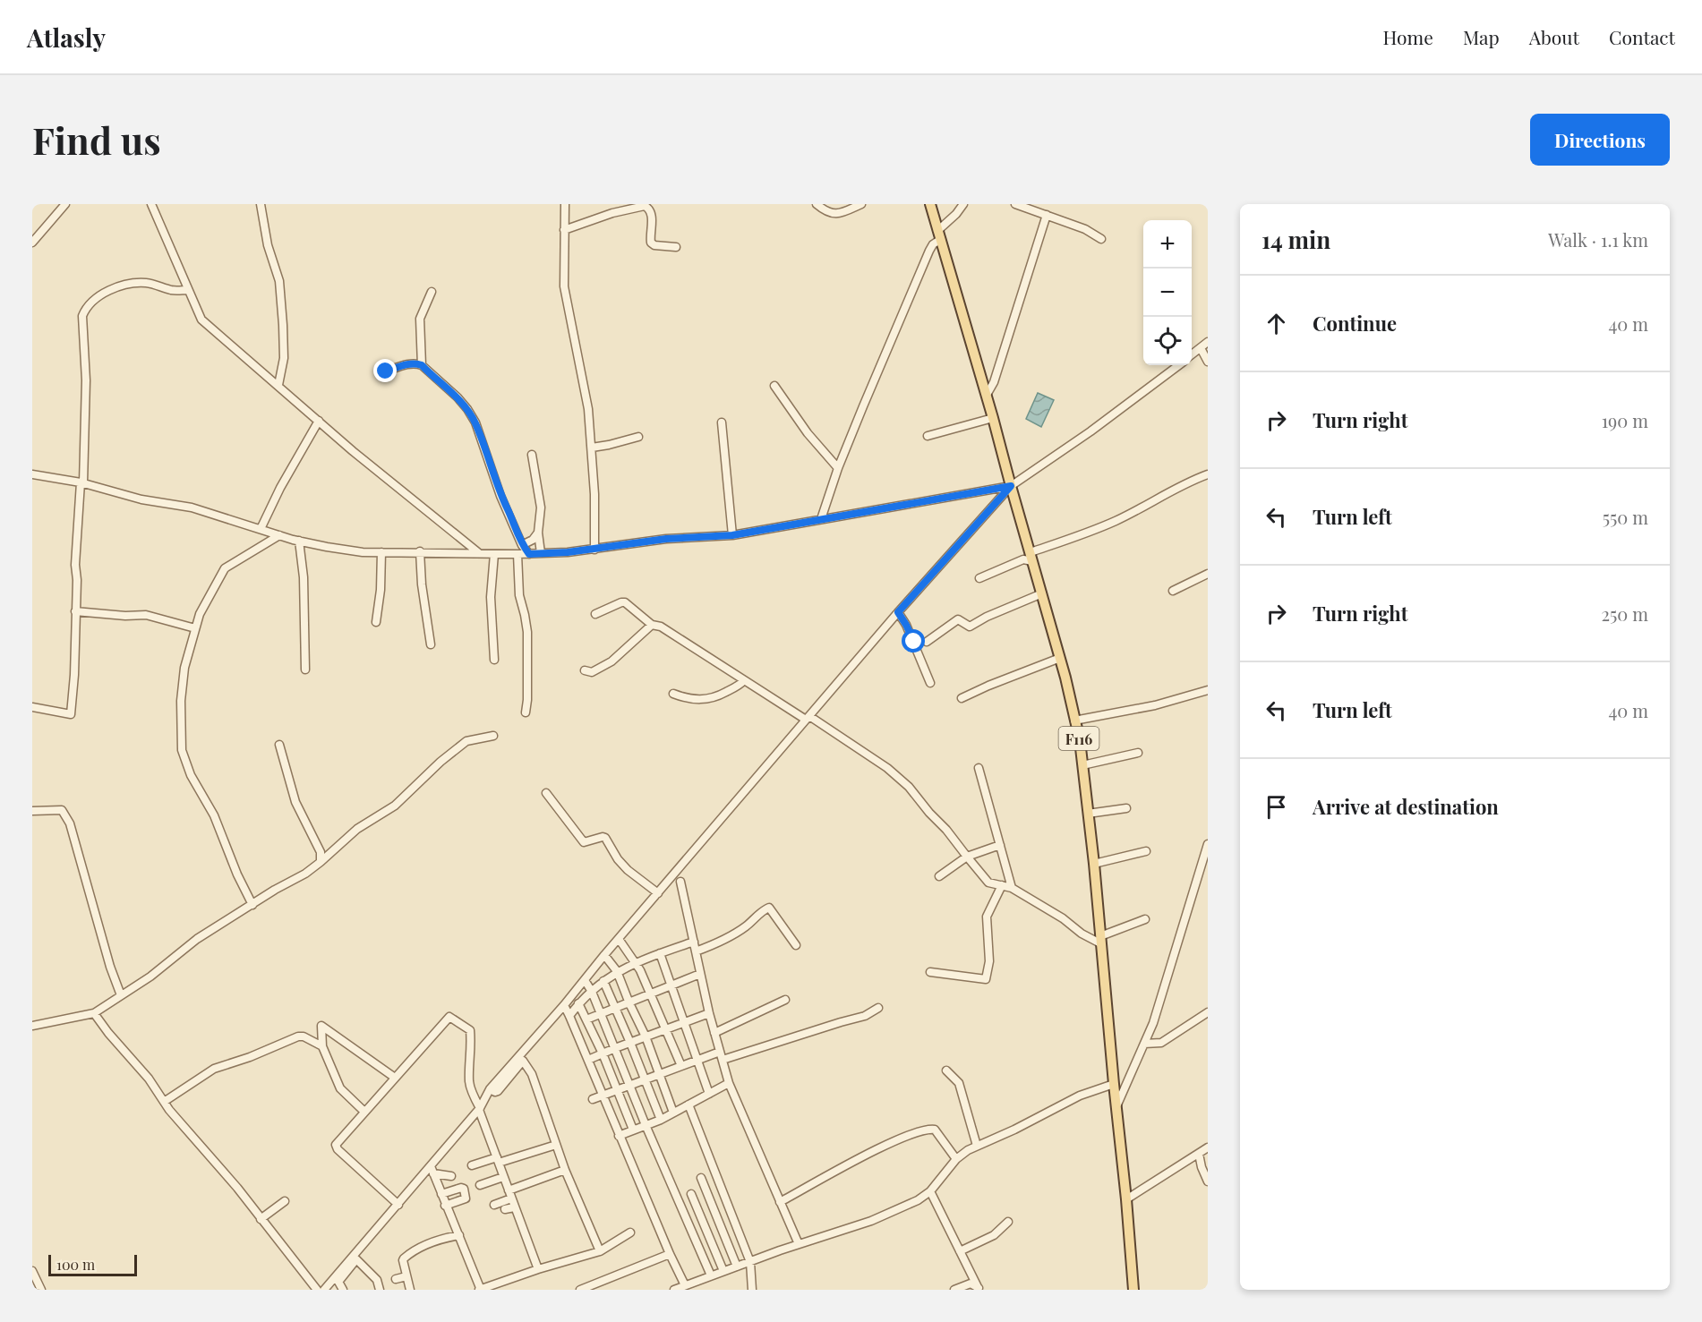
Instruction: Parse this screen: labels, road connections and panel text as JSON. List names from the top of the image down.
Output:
{
  "streets": {
    "main road": ["F116"]
  },
  "scale_bar": "100 m",
  "page": {
    "header": "Atlasly",
    "nav": [
      "Home",
      "Map",
      "About",
      "Contact"
    ],
    "buttons": "Directions",
    "title": "Find us",
    "heading": ["14 min", "Walk · 1.1 km"],
    "map_buttons": ["+", "−"],
    "list": [
      ["Continue", "40 m"],
      ["Turn right", "190 m"],
      ["Turn left", "550 m"],
      ["Turn right", "250 m"],
      ["Turn left", "40 m"],
      "Arrive at destination"
    ],
    "scale": "100 m"
  }
}
